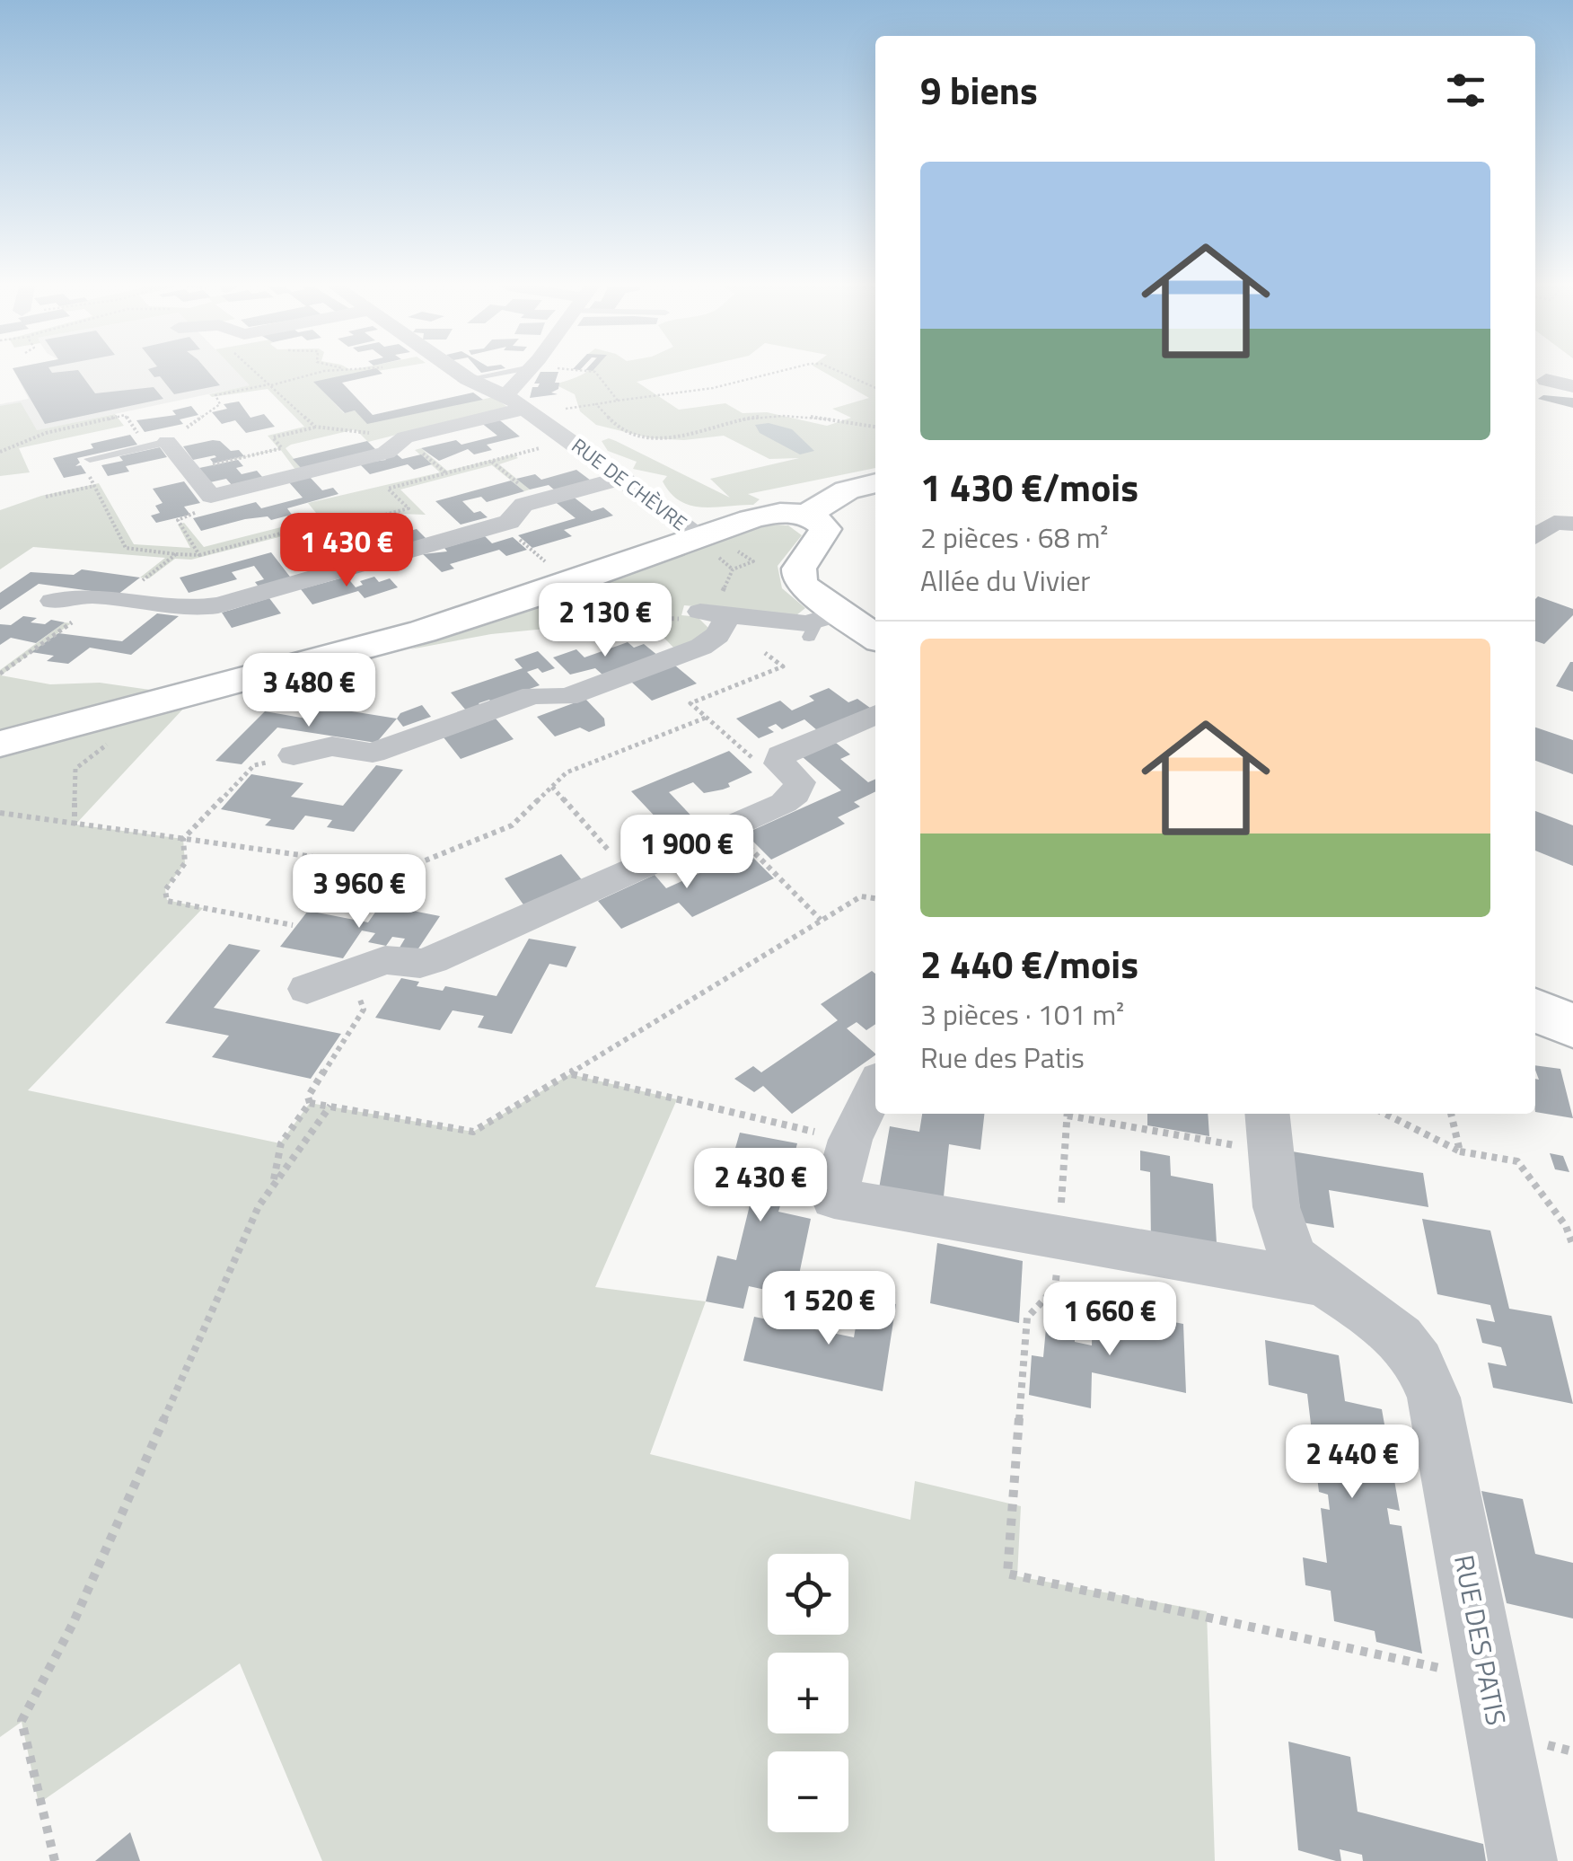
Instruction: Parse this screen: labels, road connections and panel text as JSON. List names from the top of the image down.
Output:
{
  "streets": {
    "street": ["RUE DE CHÈVRE", "RUE DES PATIS"]
  },
  "page": {
    "heading": "9 biens",
    "list": [
      {
        "name": "1 430 €/mois",
        "note": "2 pièces · 68 m² · Allée du Vivier"
      },
      {
        "name": "2 440 €/mois",
        "note": "3 pièces · 101 m² · Rue des Patis"
      }
    ],
    "price": [
      "1 430 €",
      "2 130 €",
      "3 480 €",
      "1 900 €",
      "3 960 €",
      "2 430 €",
      "1 520 €",
      "1 660 €",
      "2 440 €"
    ],
    "map_buttons": ["+", "−"]
  }
}
